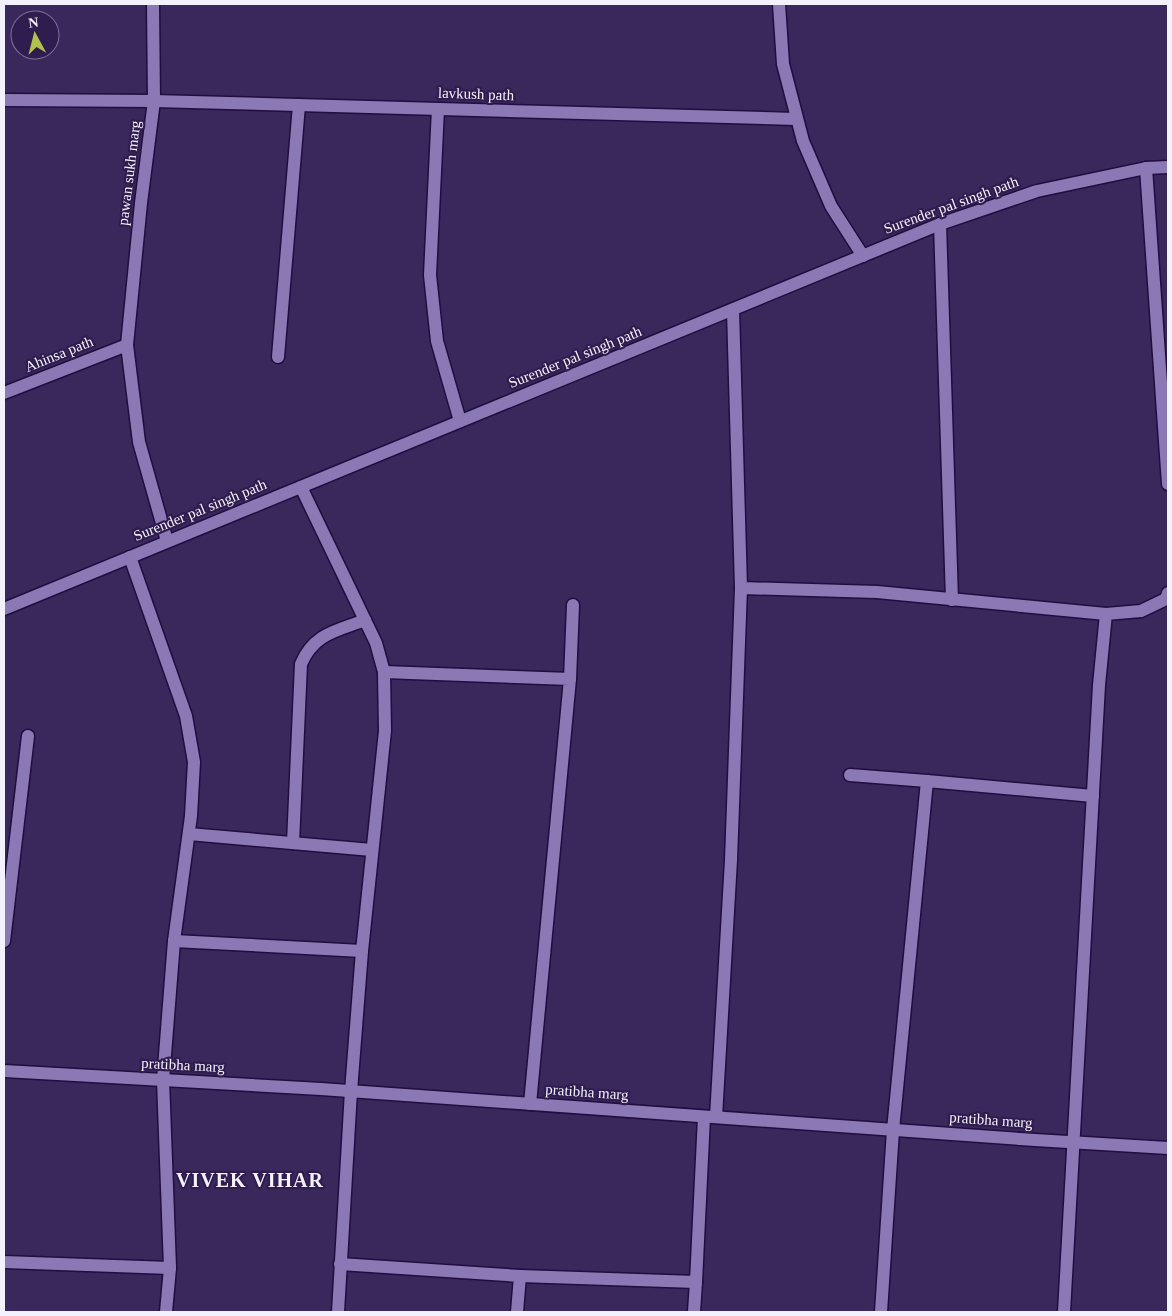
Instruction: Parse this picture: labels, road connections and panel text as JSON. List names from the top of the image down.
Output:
{
  "streets": {
    "street": [
      "lavkush path",
      "pawan sukh marg",
      "Surender pal singh path",
      "Ahinsa path",
      "pratibha marg"
    ]
  },
  "crossings": [
    ["lavkush path", "pawan sukh marg"],
    ["pawan sukh marg", "Surender pal singh path"],
    ["pawan sukh marg", "Ahinsa path"]
  ],
  "districts": ["VIVEK VIHAR"],
  "north": "top"
}
